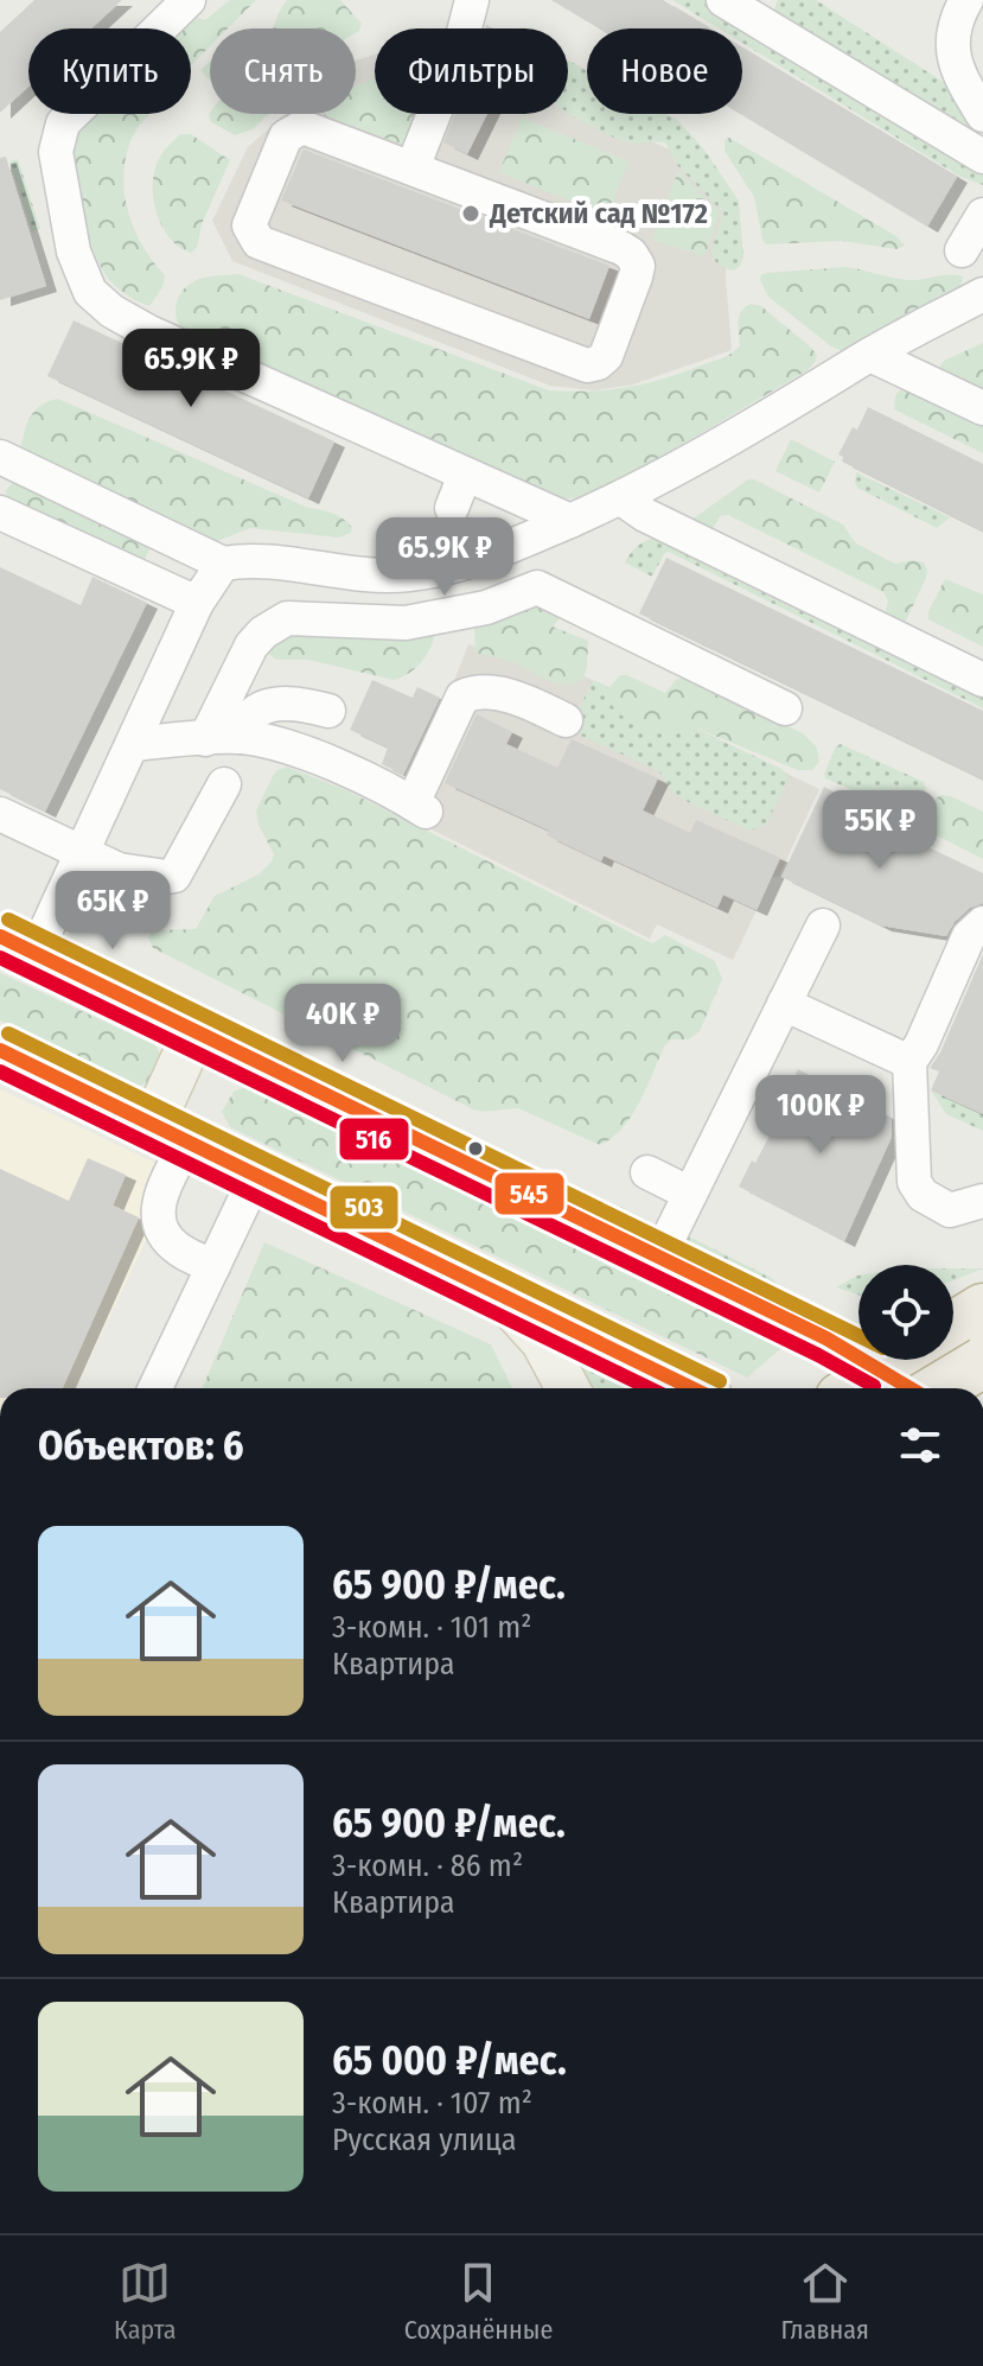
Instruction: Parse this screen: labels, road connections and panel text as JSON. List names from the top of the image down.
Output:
{
  "places": ["Детский сад №172"],
  "lines": ["transit line 503", "transit line 545", "transit line 516"],
  "page": {
    "chip": [
      "Купить",
      "Снять",
      "Фильтры",
      "Новое"
    ],
    "price": [
      "65.9K ₽",
      "65.9K ₽",
      "55K ₽",
      "65K ₽",
      "40K ₽",
      "100K ₽"
    ],
    "heading": "Объектов: 6",
    "list": [
      {
        "name": "65 900 ₽/мес.",
        "note": "3-комн. · 101 m² · Квартира"
      },
      {
        "name": "65 900 ₽/мес.",
        "note": "3-комн. · 86 m² · Квартира"
      },
      {
        "name": "65 000 ₽/мес.",
        "note": "3-комн. · 107 m² · Русская улица"
      }
    ],
    "tabs": ["Карта", "Сохранённые", "Главная"]
  }
}
